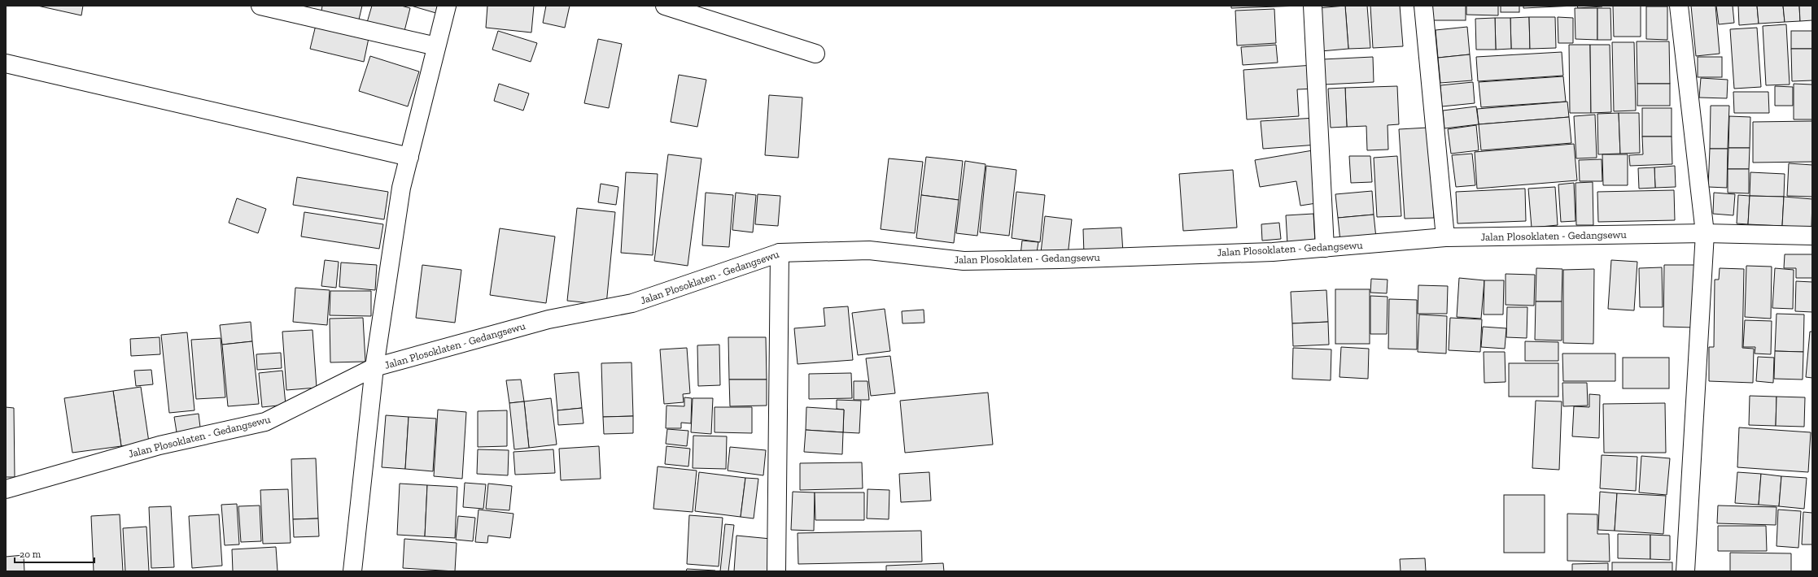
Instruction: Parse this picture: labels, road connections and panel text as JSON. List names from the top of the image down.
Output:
{
  "streets": {
    "street": ["Jalan Plosoklaten - Gedangsewu"]
  },
  "scale_bar": "20 m"
}
